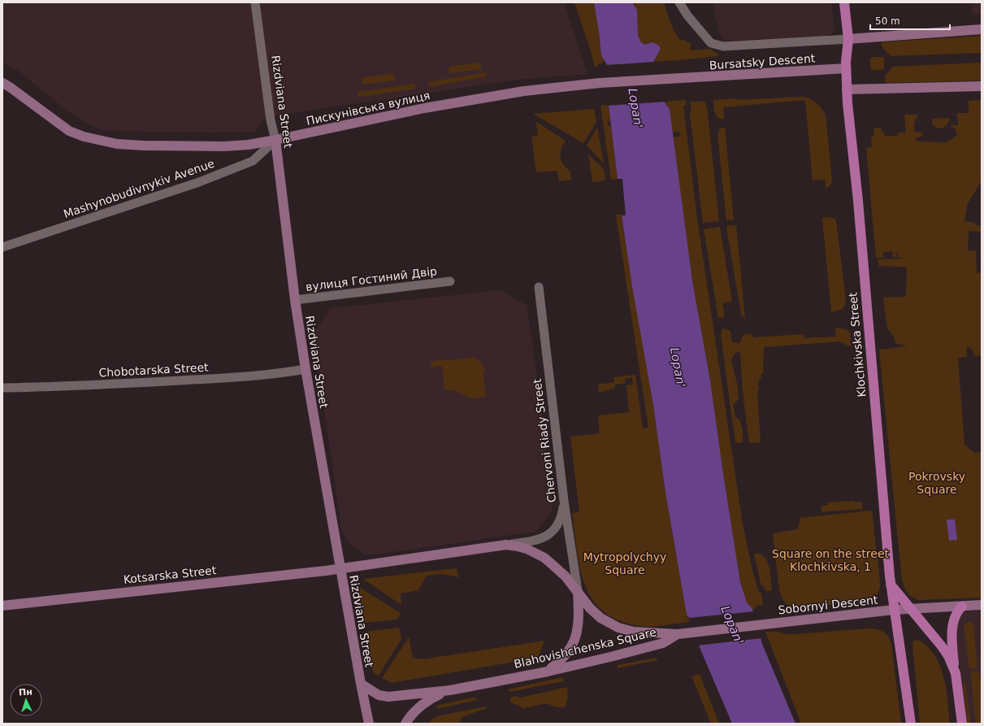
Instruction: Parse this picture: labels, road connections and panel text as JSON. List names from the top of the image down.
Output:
{
  "streets": {
    "main road": ["Klochkivska Street"],
    "street": [
      "Bursatsky Descent",
      "Rizdviana Street",
      "Пискунівська вулиця",
      "Mashynobudivnykiv Avenue",
      "вулиця Гостиний Двір",
      "Chobotarska Street",
      "Chervoni Riady Street",
      "Kotsarska Street",
      "Sobornyi Descent",
      "Blahovishchenska Square"
    ]
  },
  "crossings": [
    ["Bursatsky Descent", "Пискунівська вулиця"],
    ["Bursatsky Descent", "Klochkivska Street"],
    ["Rizdviana Street", "Пискунівська вулиця"],
    ["Rizdviana Street", "Mashynobudivnykiv Avenue"],
    ["Rizdviana Street", "вулиця Гостиний Двір"],
    ["Rizdviana Street", "Chobotarska Street"],
    ["Rizdviana Street", "Kotsarska Street"],
    ["Rizdviana Street", "Blahovishchenska Square"],
    ["Пискунівська вулиця", "Mashynobudivnykiv Avenue"],
    ["Klochkivska Street", "Sobornyi Descent"],
    ["Chervoni Riady Street", "Blahovishchenska Square"],
    ["Kotsarska Street", "Blahovishchenska Square"],
    ["Sobornyi Descent", "Blahovishchenska Square"]
  ],
  "water": ["Lopan'"],
  "parks": ["Pokrovsky Square", "Square on the street Klochkivska, 1", "Mytropolychyy Square"],
  "scale_bar": "50 m",
  "north": "top"
}
